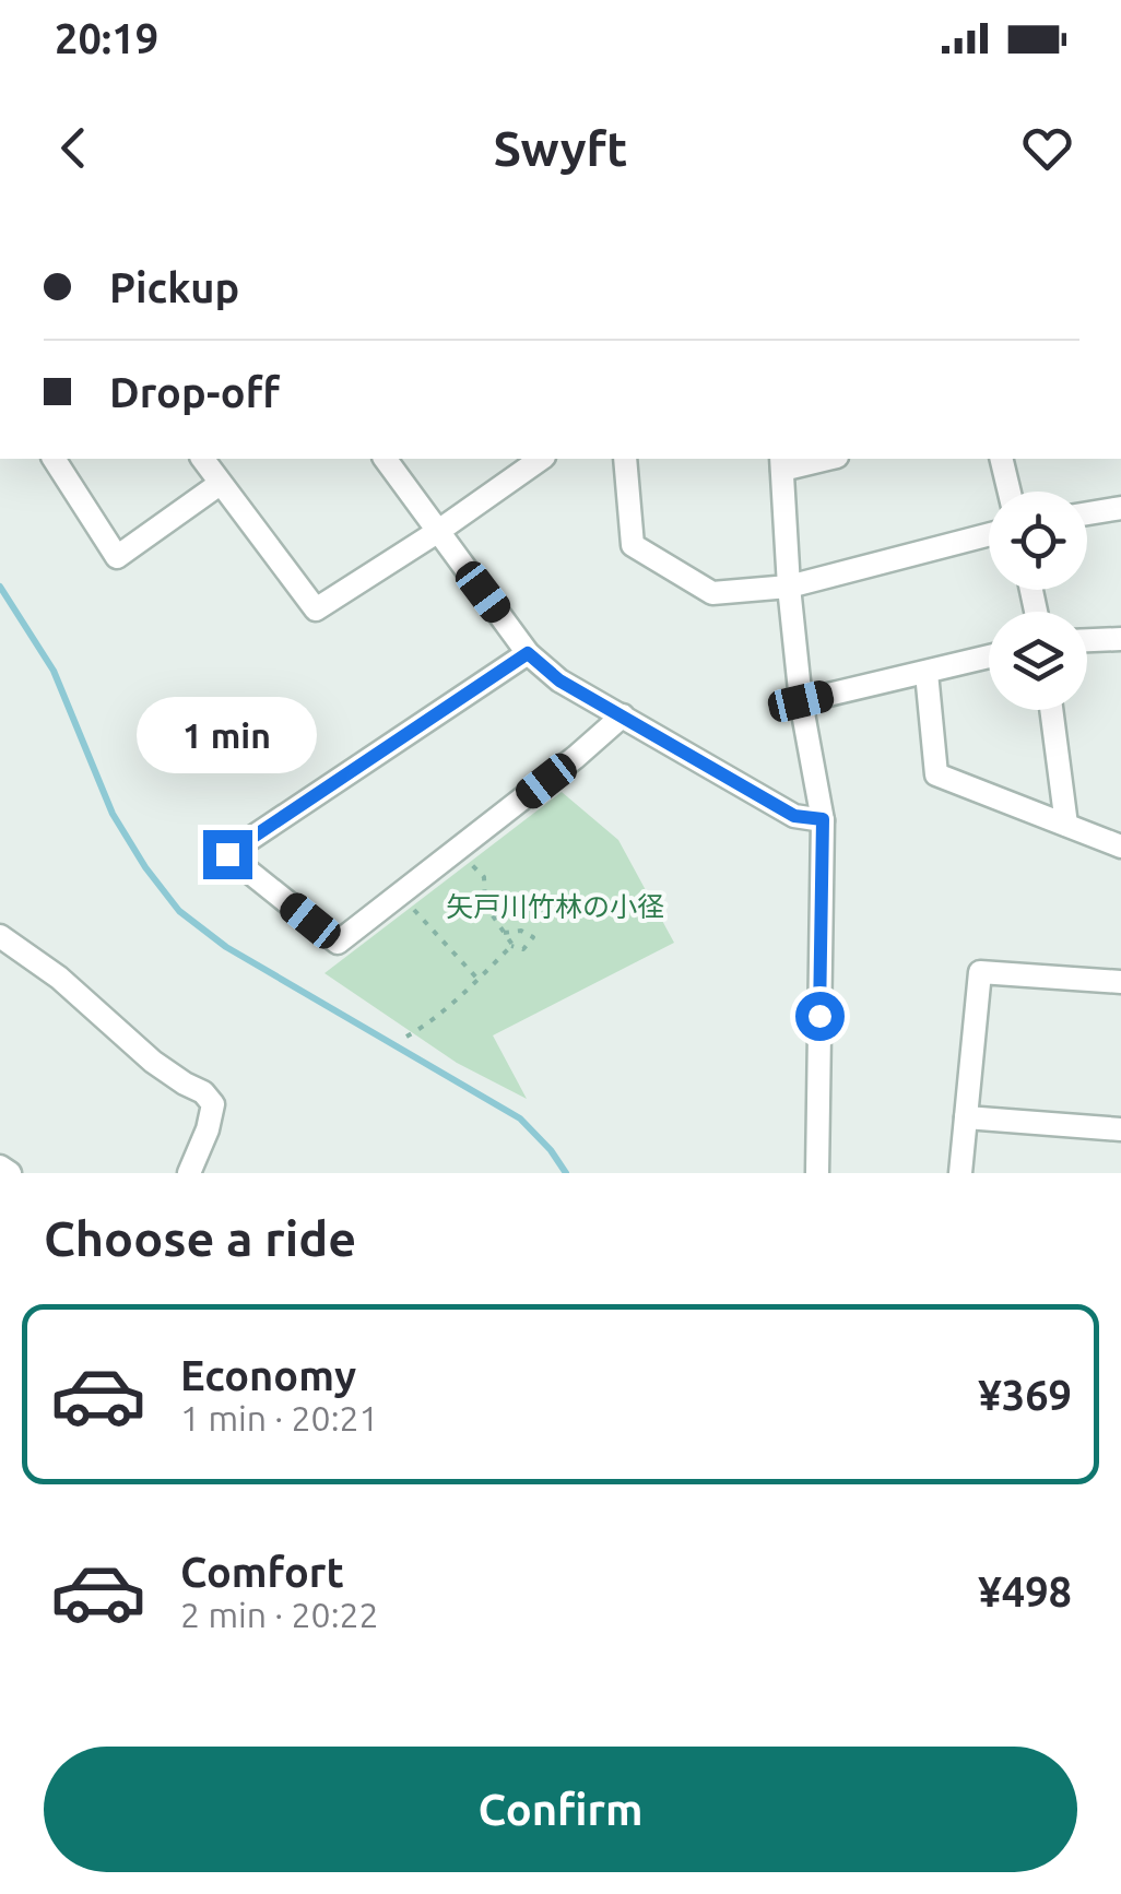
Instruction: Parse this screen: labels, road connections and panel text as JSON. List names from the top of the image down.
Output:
{
  "parks": ["矢戸川竹林の小径"],
  "page": {
    "status": "20:19",
    "header": "Swyft",
    "banner": ["Pickup", "Drop-off"],
    "bubble": "1 min",
    "heading": "Choose a ride",
    "list": [
      {
        "name": "Economy",
        "note": "1 min · 20:21",
        "value": "¥369"
      },
      {
        "name": "Comfort",
        "note": "2 min · 20:22",
        "value": "¥498"
      }
    ],
    "buttons": "Confirm"
  }
}
